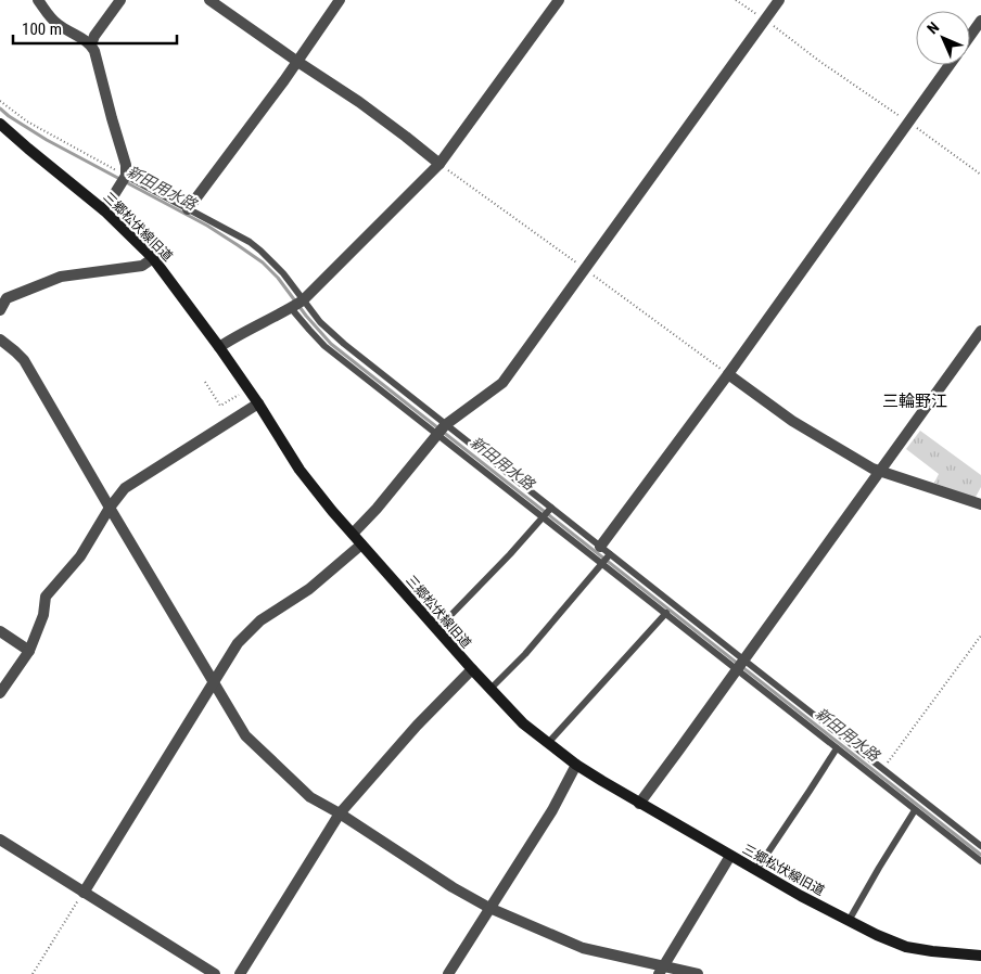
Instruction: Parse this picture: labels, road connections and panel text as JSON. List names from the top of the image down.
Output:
{
  "streets": {
    "street": ["三郷松伏線旧道"]
  },
  "districts": ["三輪野江"],
  "water": ["新田用水路"],
  "scale_bar": "100 m",
  "north": "top left"
}
